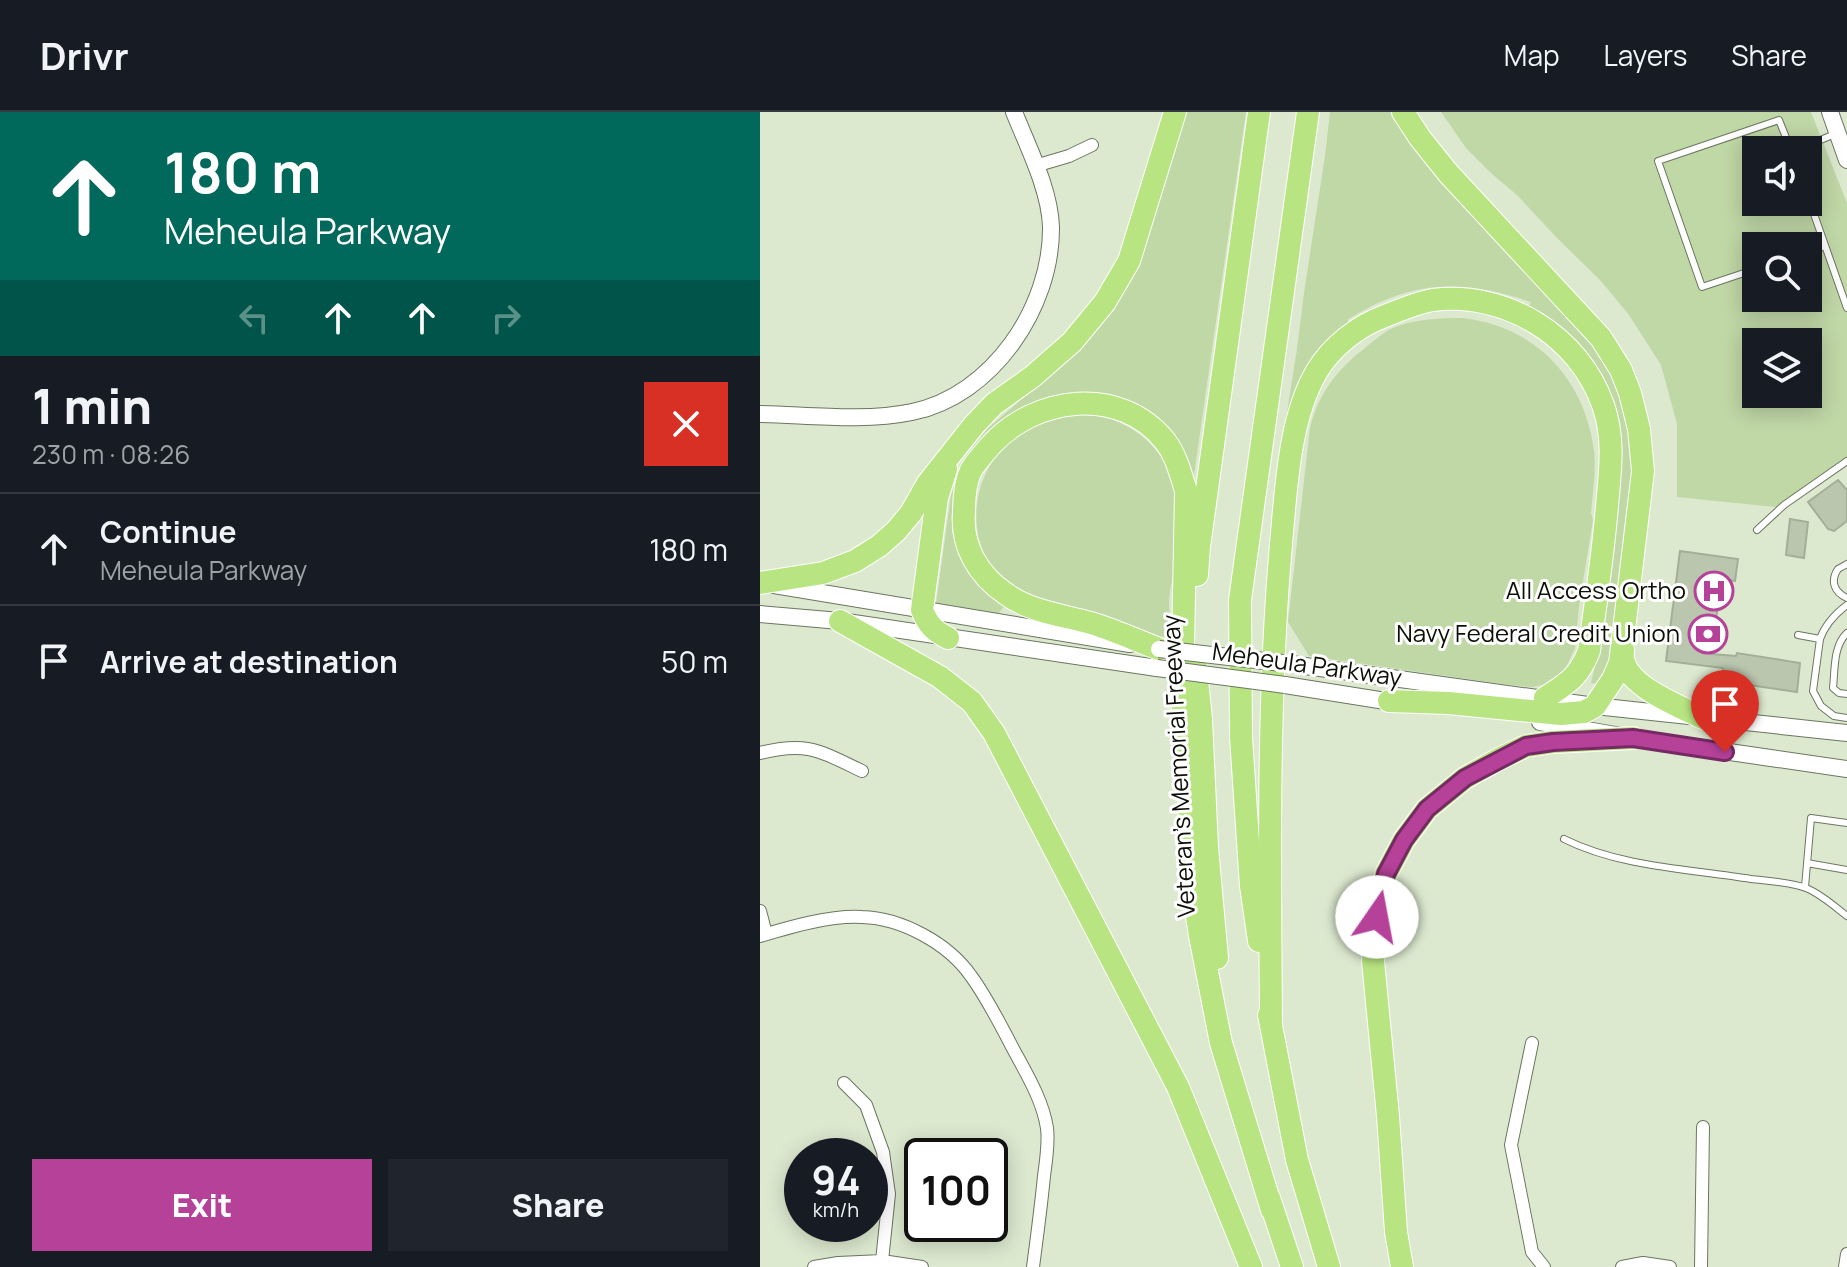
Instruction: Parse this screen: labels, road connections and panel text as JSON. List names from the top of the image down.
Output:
{
  "streets": {
    "highway": ["Veteran's Memorial Freeway"],
    "main road": ["Meheula Parkway"]
  },
  "places": {
    "hospital": ["All Access Ortho"],
    "bank": ["Navy Federal Credit Union"]
  },
  "page": {
    "header": "Drivr",
    "nav": ["Map", "Layers", "Share"],
    "turn": ["180 m", "Meheula Parkway"],
    "heading": ["1 min", "230 m · 08:26"],
    "list": [
      {
        "name": "Continue",
        "note": "Meheula Parkway",
        "value": "180 m"
      },
      {
        "name": "Arrive at destination",
        "value": "50 m"
      }
    ],
    "speed": "94 km/h",
    "limit": "100",
    "buttons": ["Exit", "Share"]
  }
}
